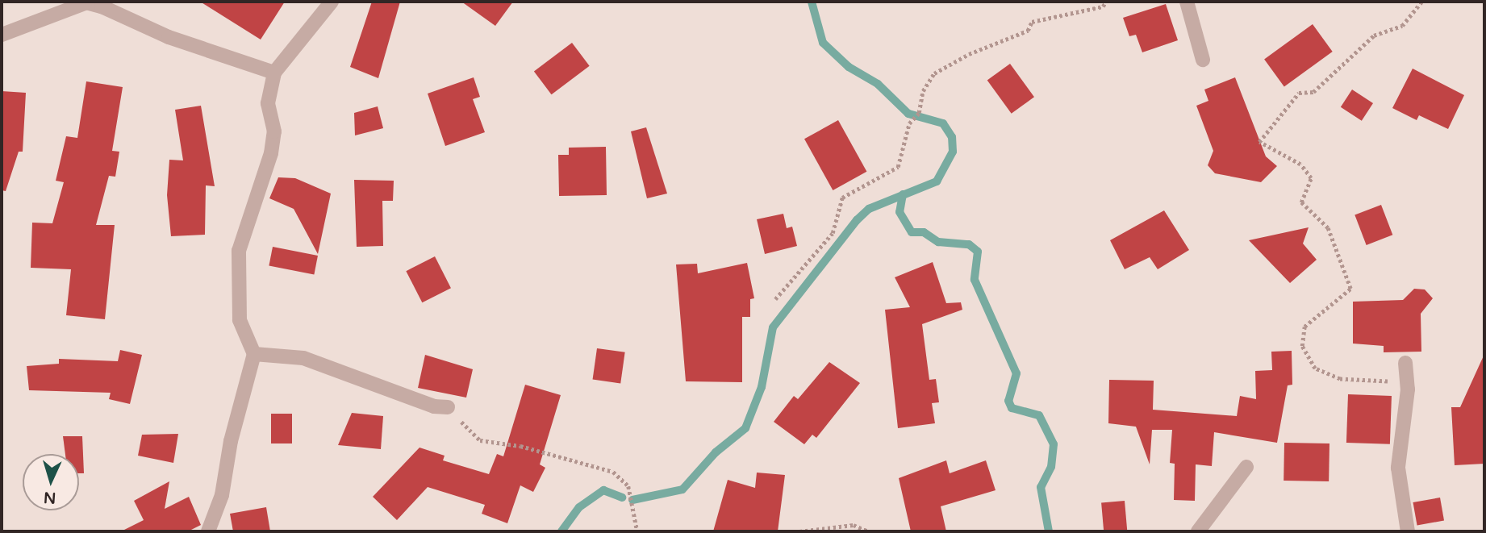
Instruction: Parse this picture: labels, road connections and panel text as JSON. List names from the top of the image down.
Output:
{
  "north": "bottom"
}
